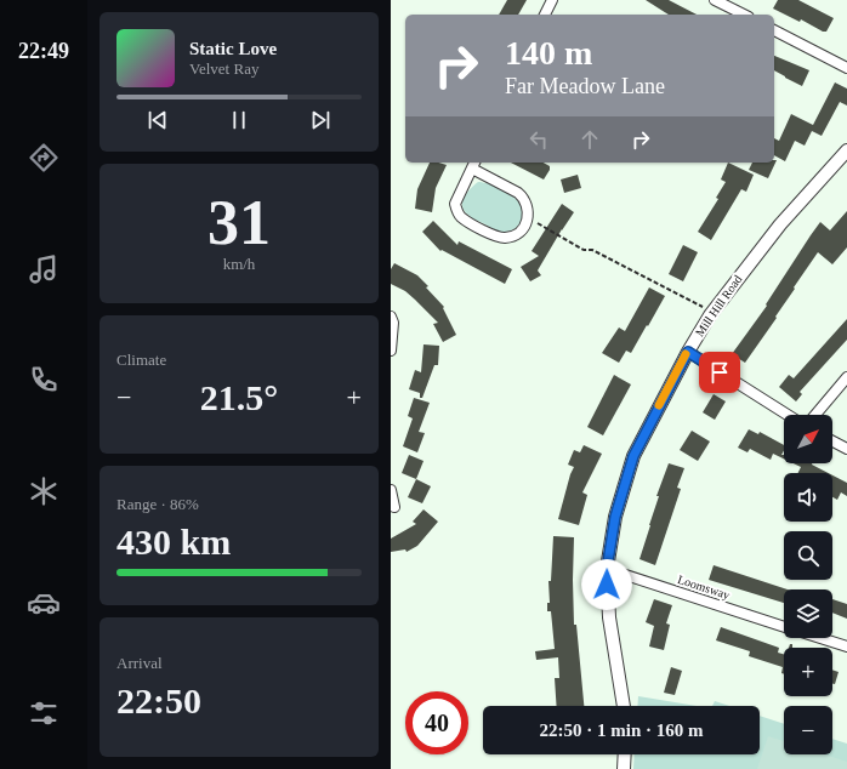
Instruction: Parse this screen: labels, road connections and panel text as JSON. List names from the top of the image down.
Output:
{
  "streets": {
    "street": ["Mill Hill Road", "Loomsway"]
  },
  "crossings": [
    ["Mill Hill Road", "Loomsway"]
  ],
  "north": "top right",
  "page": {
    "tabs": "22:49",
    "turn": ["140 m", "Far Meadow Lane"],
    "song": ["Static Love", "Velvet Ray"],
    "tile": [
      ["31", "km/h"],
      "Climate",
      ["Range · 86%", "430 km"],
      ["Arrival", "22:50"]
    ],
    "heat": ["−", "21.5°", "+"],
    "map_buttons": ["+", "−"],
    "limit": "40",
    "trip": "22:50 · 1 min · 160 m"
  }
}
